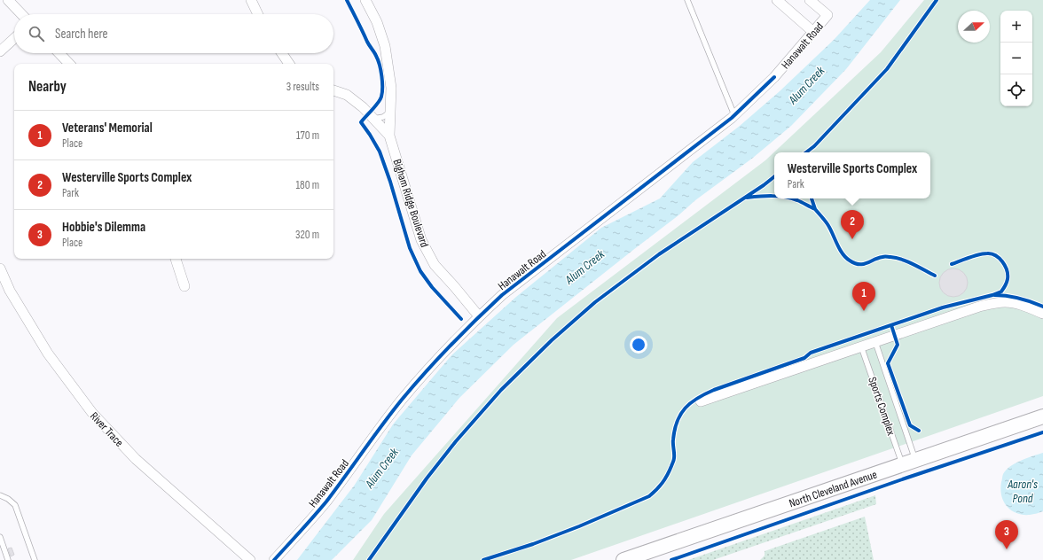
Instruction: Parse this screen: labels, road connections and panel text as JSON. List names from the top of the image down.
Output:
{
  "streets": {
    "main road": ["North Cleveland Avenue"],
    "street": ["Hanawalt Road", "Bigham Ridge Boulevard", "River Trace"],
    "lane": ["Sports Complex"]
  },
  "crossings": [
    ["Hanawalt Road", "Bigham Ridge Boulevard"],
    ["Sports Complex", "North Cleveland Avenue"]
  ],
  "water": ["Alum Creek", "Aaron's Pond"],
  "north": "right",
  "page": {
    "map_buttons": ["+", "−"],
    "search": "Search here",
    "heading": ["Nearby", "3 results"],
    "list": [
      {
        "mark": "1",
        "name": "Veterans' Memorial",
        "note": "Place",
        "value": "170 m"
      },
      {
        "mark": "2",
        "name": "Westerville Sports Complex",
        "note": "Park",
        "value": "180 m"
      },
      {
        "mark": "3",
        "name": "Hobbie's Dilemma",
        "note": "Place",
        "value": "320 m"
      }
    ],
    "popup": ["Westerville Sports Complex", "Park"],
    "pins": ["2", "1", "3"]
  }
}
